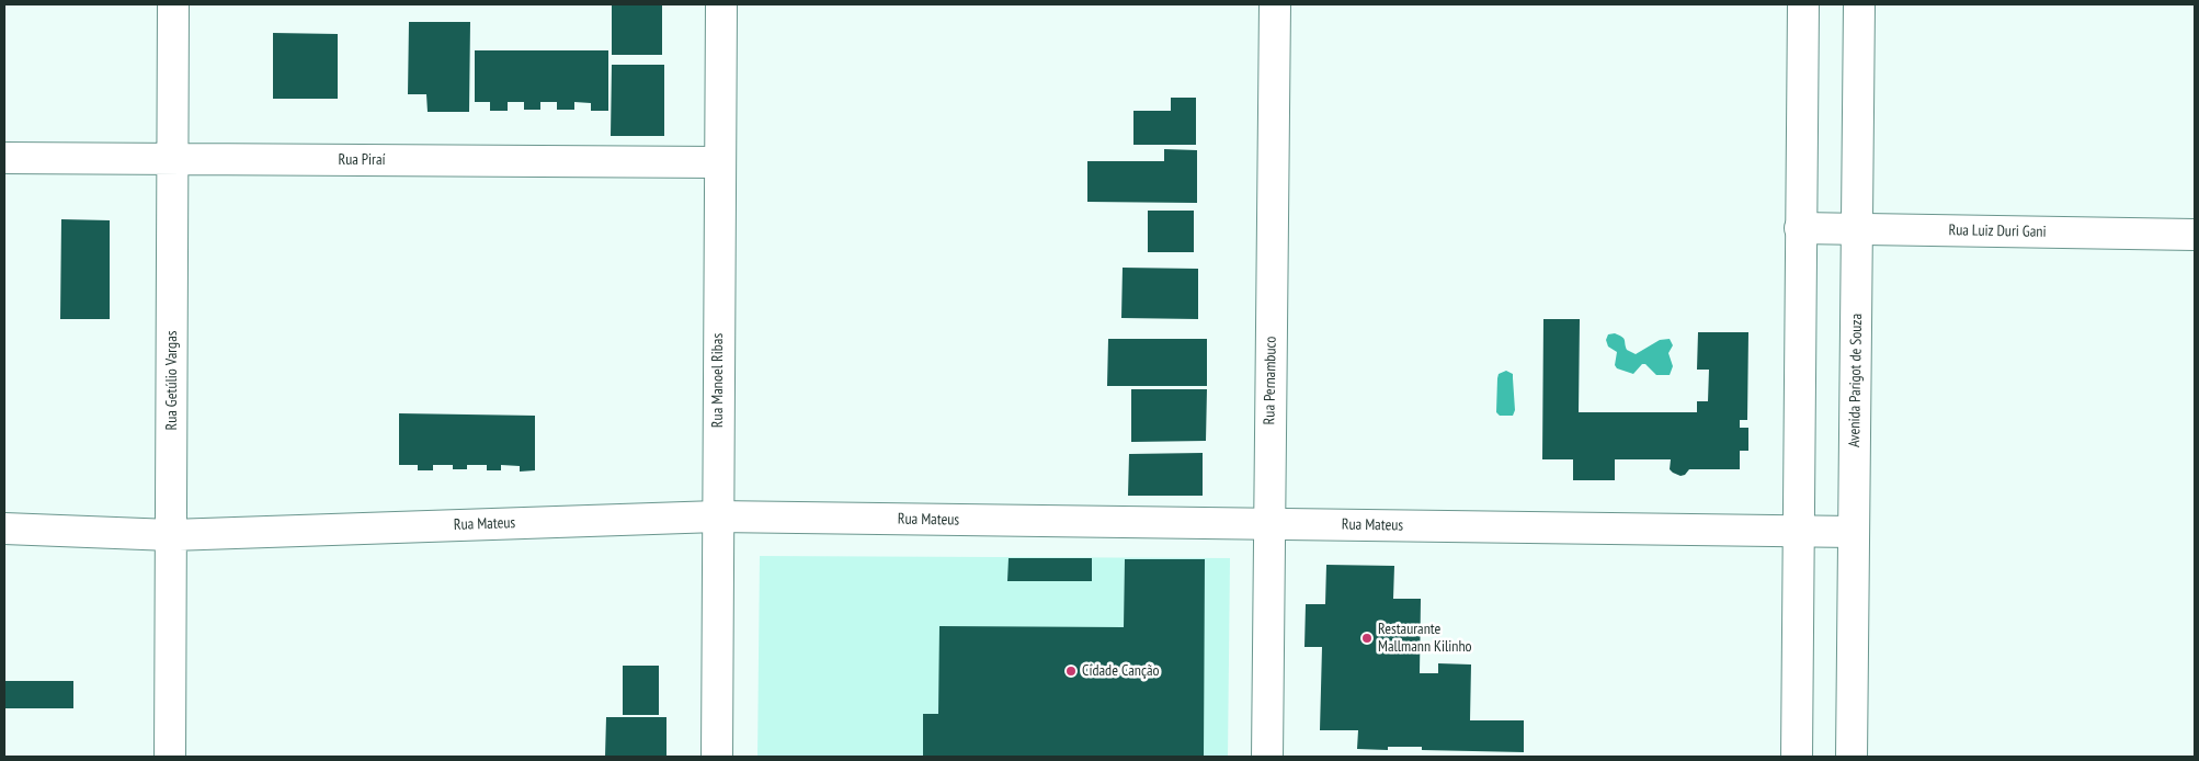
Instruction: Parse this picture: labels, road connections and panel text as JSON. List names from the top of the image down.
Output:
{
  "streets": {
    "street": [
      "Rua Piraí",
      "Rua Luiz Duri Gani",
      "Rua Getúlio Vargas",
      "Rua Manoel Ribas",
      "Rua Pernambuco",
      "Avenida Parigot de Souza",
      "Rua Mateus"
    ]
  },
  "crossings": [
    ["Rua Piraí", "Rua Getúlio Vargas"],
    ["Rua Piraí", "Rua Manoel Ribas"],
    ["Rua Luiz Duri Gani", "Avenida Parigot de Souza"],
    ["Rua Getúlio Vargas", "Rua Mateus"],
    ["Rua Manoel Ribas", "Rua Mateus"],
    ["Rua Pernambuco", "Rua Mateus"],
    ["Avenida Parigot de Souza", "Rua Mateus"]
  ],
  "places": ["Restaurante Mallmann Kilinho", "Cidade Canção"]
}
